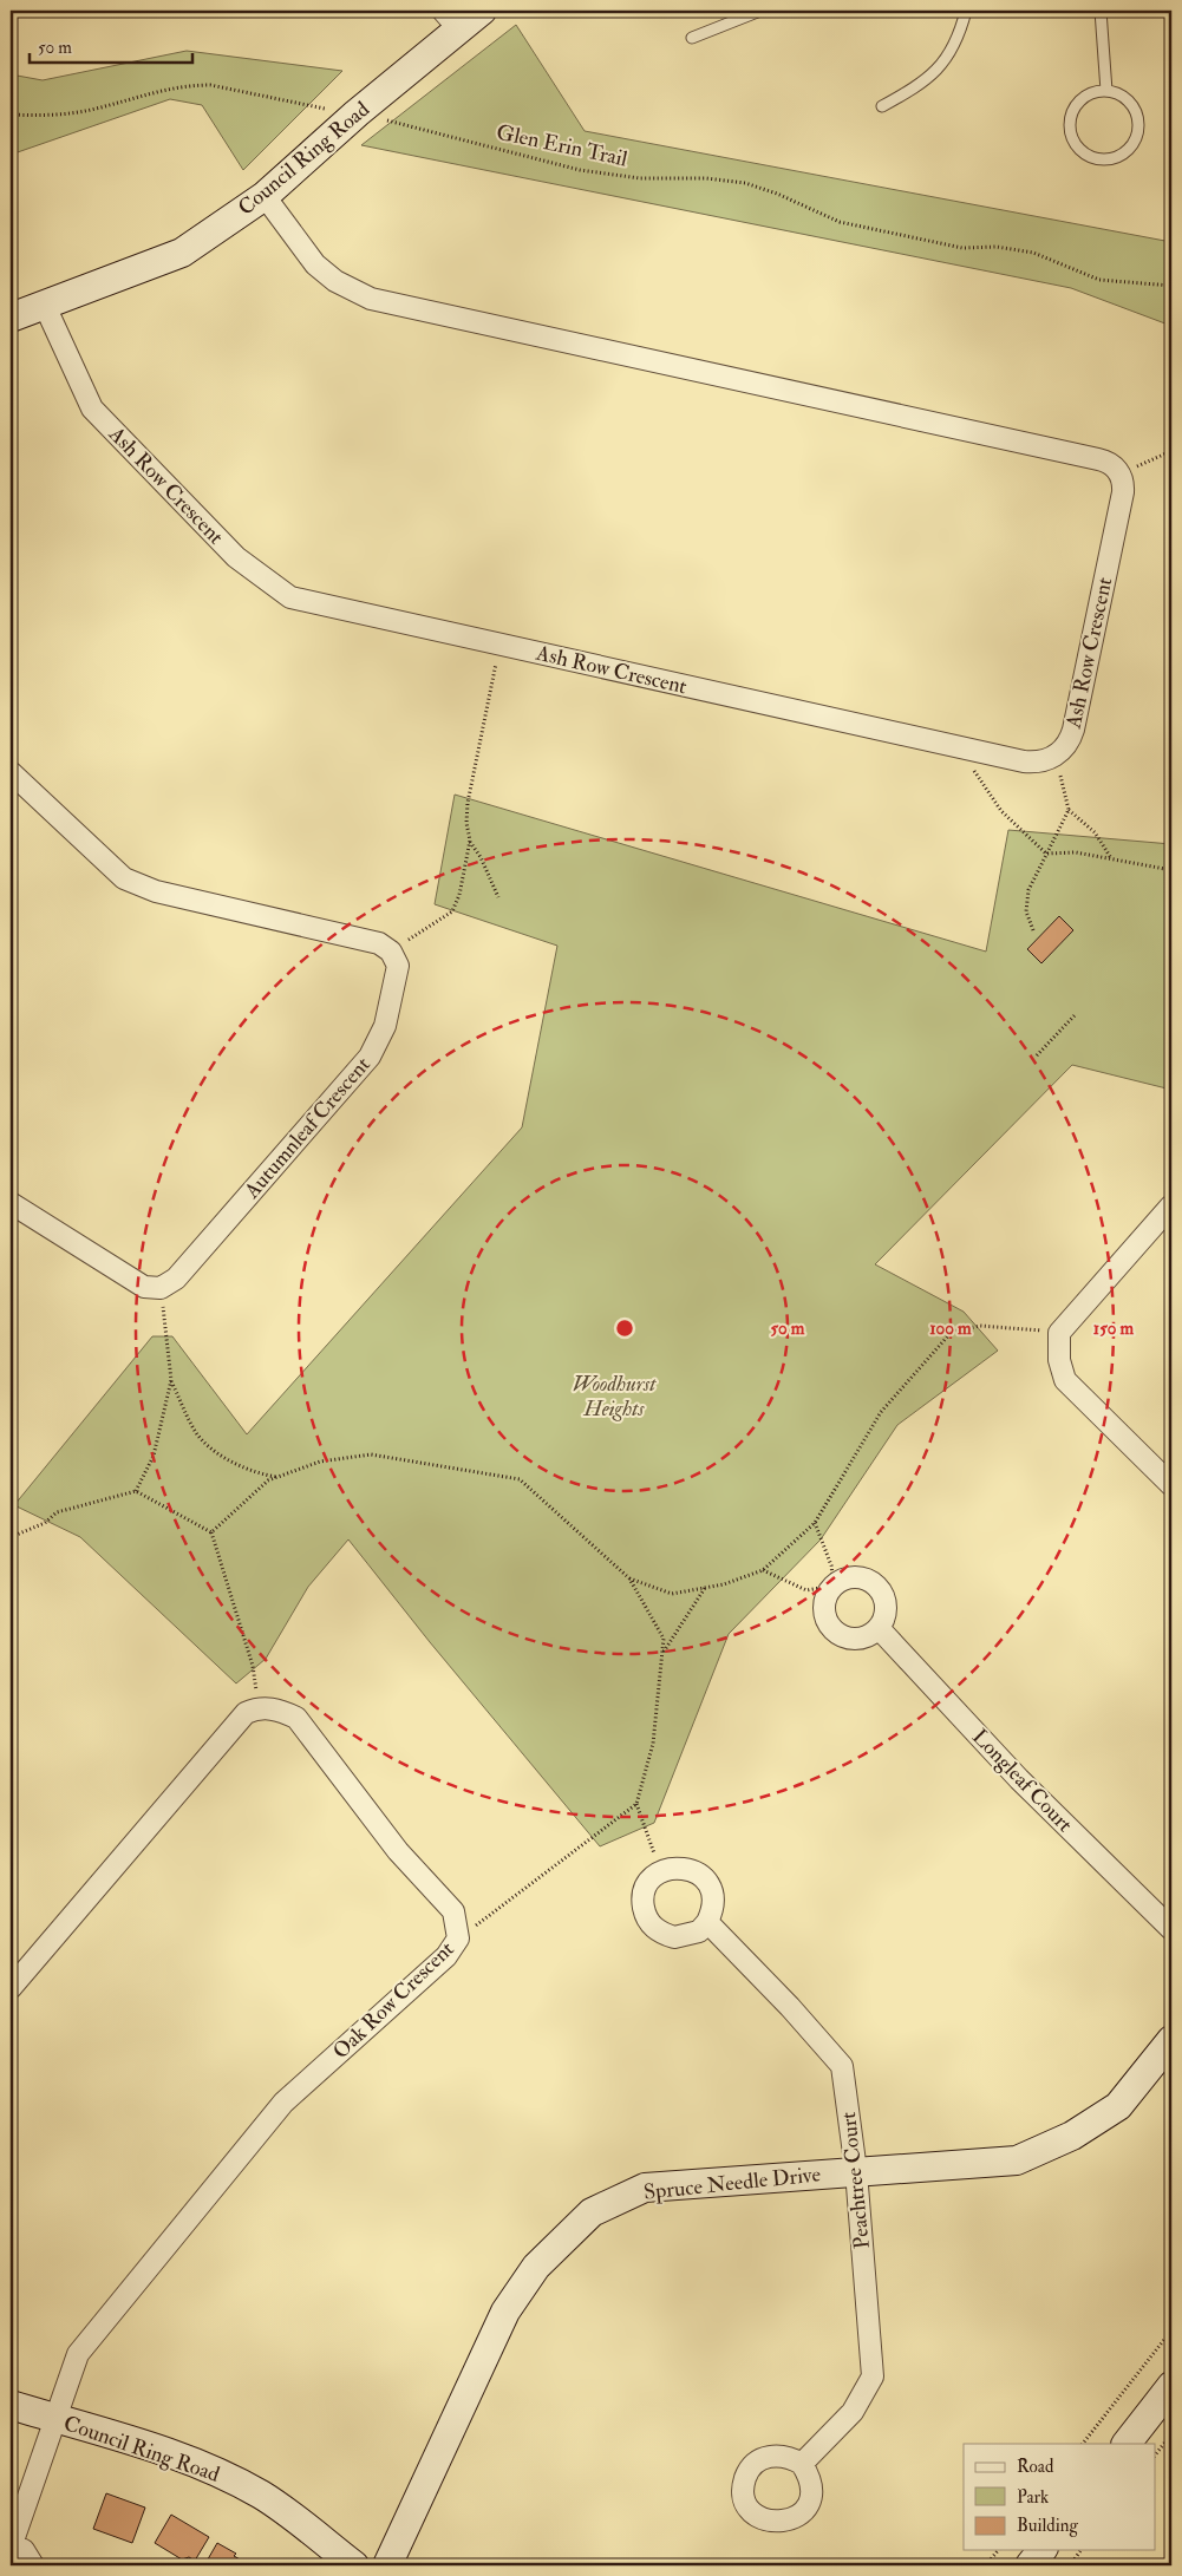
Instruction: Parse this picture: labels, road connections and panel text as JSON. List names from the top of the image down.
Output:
{
  "streets": {
    "street": [
      "Council Ring Road",
      "Ash Row Crescent",
      "Autumnleaf Crescent",
      "Longleaf Court",
      "Oak Row Crescent",
      "Peachtree Court",
      "Spruce Needle Drive"
    ],
    "path": ["Glen Erin Trail"]
  },
  "crossings": [
    ["Glen Erin Trail", "Council Ring Road"],
    ["Council Ring Road", "Ash Row Crescent"],
    ["Council Ring Road", "Oak Row Crescent"],
    ["Peachtree Court", "Spruce Needle Drive"]
  ],
  "parks": ["Woodhurst Heights"],
  "legend": ["Road", "Park", "Building"],
  "scale_bar": "50 m",
  "rings": ["50 m", "100 m", "150 m"]
}
